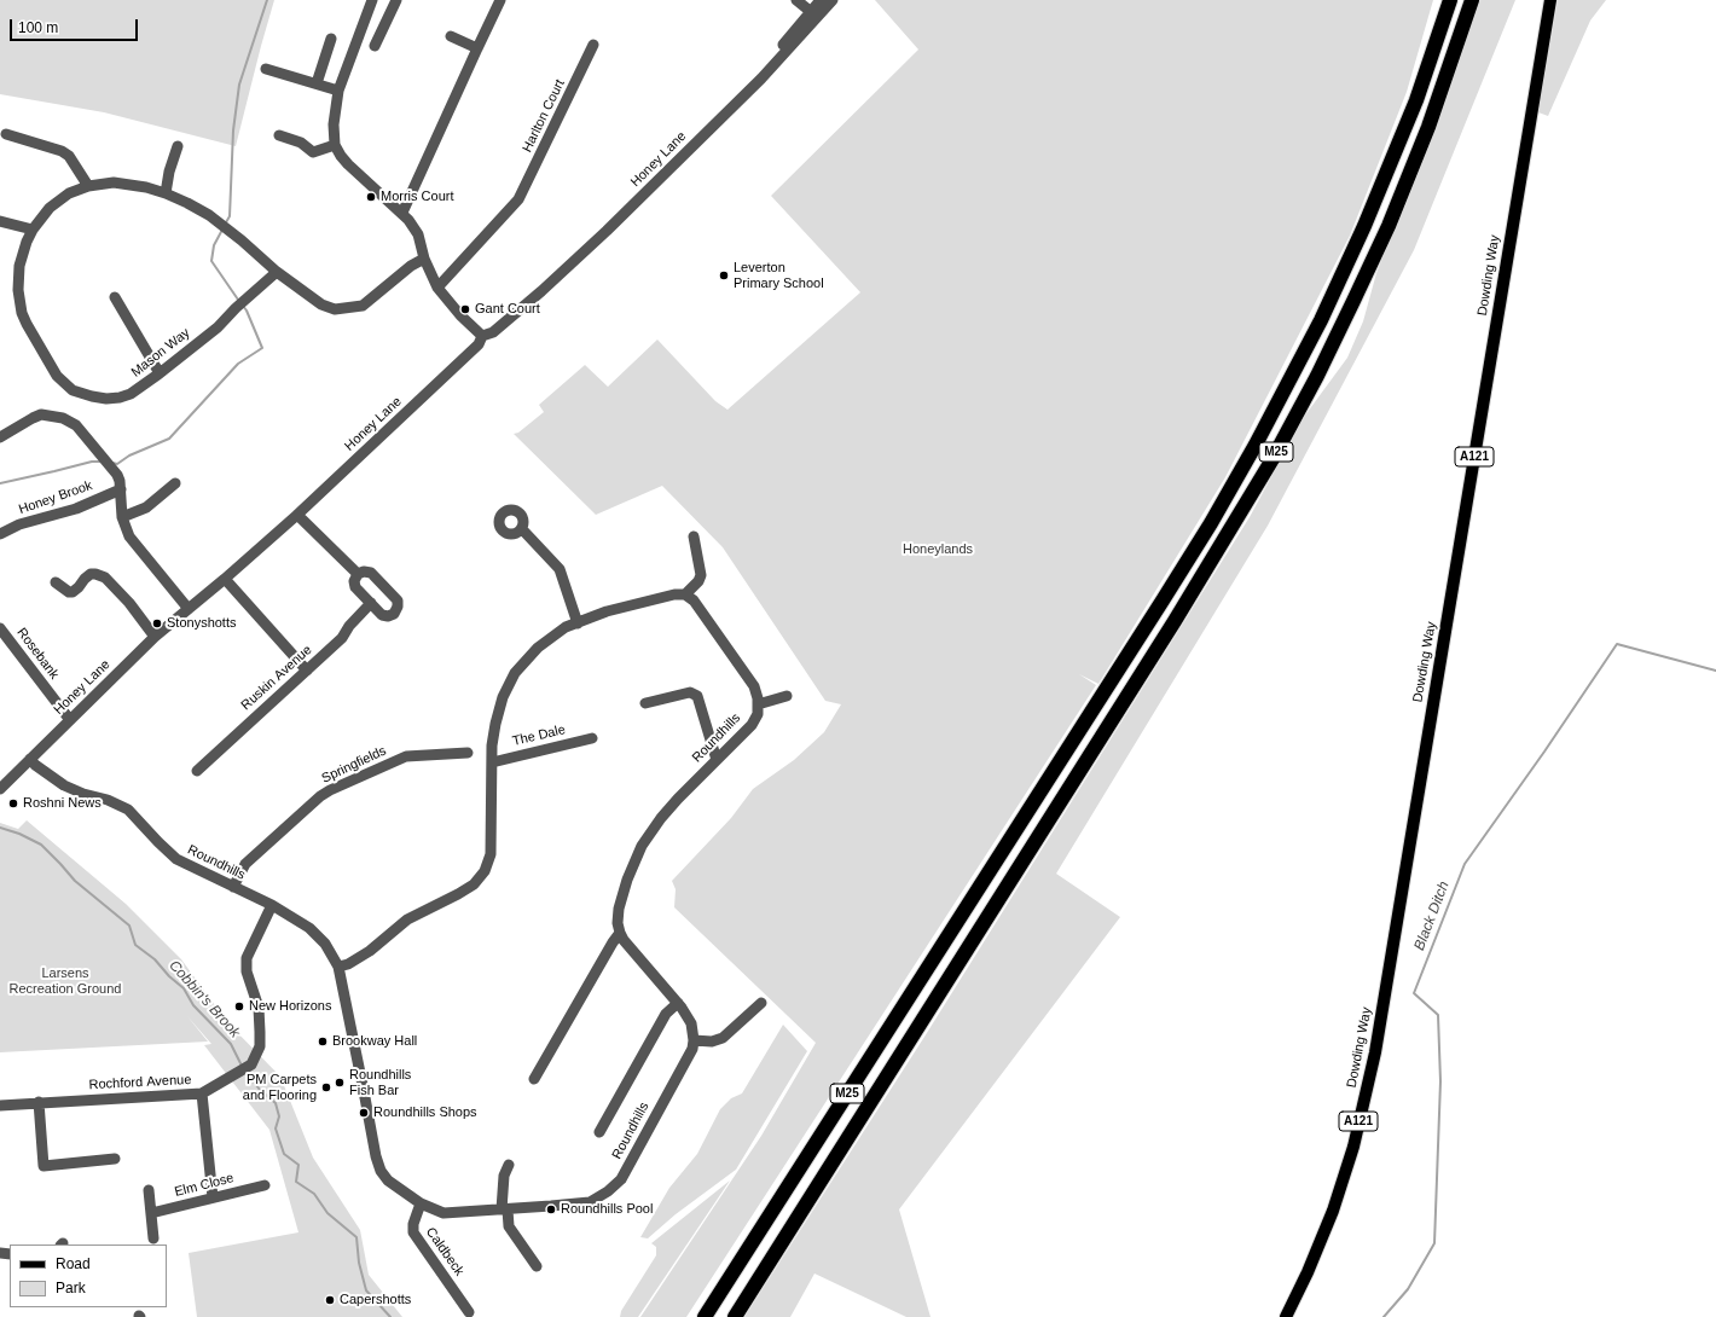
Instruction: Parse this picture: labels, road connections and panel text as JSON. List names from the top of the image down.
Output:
{
  "streets": {
    "highway": ["M25"],
    "main road": ["Dowding Way", "A121"],
    "street": [
      "Harlton Court",
      "Honey Lane",
      "Mason Way",
      "Honey Brook",
      "Rosebank",
      "Ruskin Avenue",
      "The Dale",
      "Roundhills",
      "Springfields",
      "Rochford Avenue",
      "Elm Close",
      "Caldbeck"
    ]
  },
  "crossings": [
    ["Honey Lane", "Rosebank"],
    ["Honey Lane", "Roundhills"],
    ["Roundhills", "Springfields"],
    ["Roundhills", "Rochford Avenue"],
    ["Roundhills", "Caldbeck"]
  ],
  "water": ["Black Ditch", "Cobbin's Brook"],
  "parks": ["Honeylands", "Larsens Recreation Ground"],
  "places": [
    "Morris Court",
    "Leverton Primary School",
    "Gant Court",
    "Stonyshotts",
    "Roshni News",
    "New Horizons",
    "Brookway Hall",
    "Roundhills Fish Bar",
    "PM Carpets and Flooring",
    "Roundhills Shops",
    "Roundhills Pool",
    "Capershotts"
  ],
  "legend": ["Road", "Park"],
  "scale_bar": "100 m"
}
